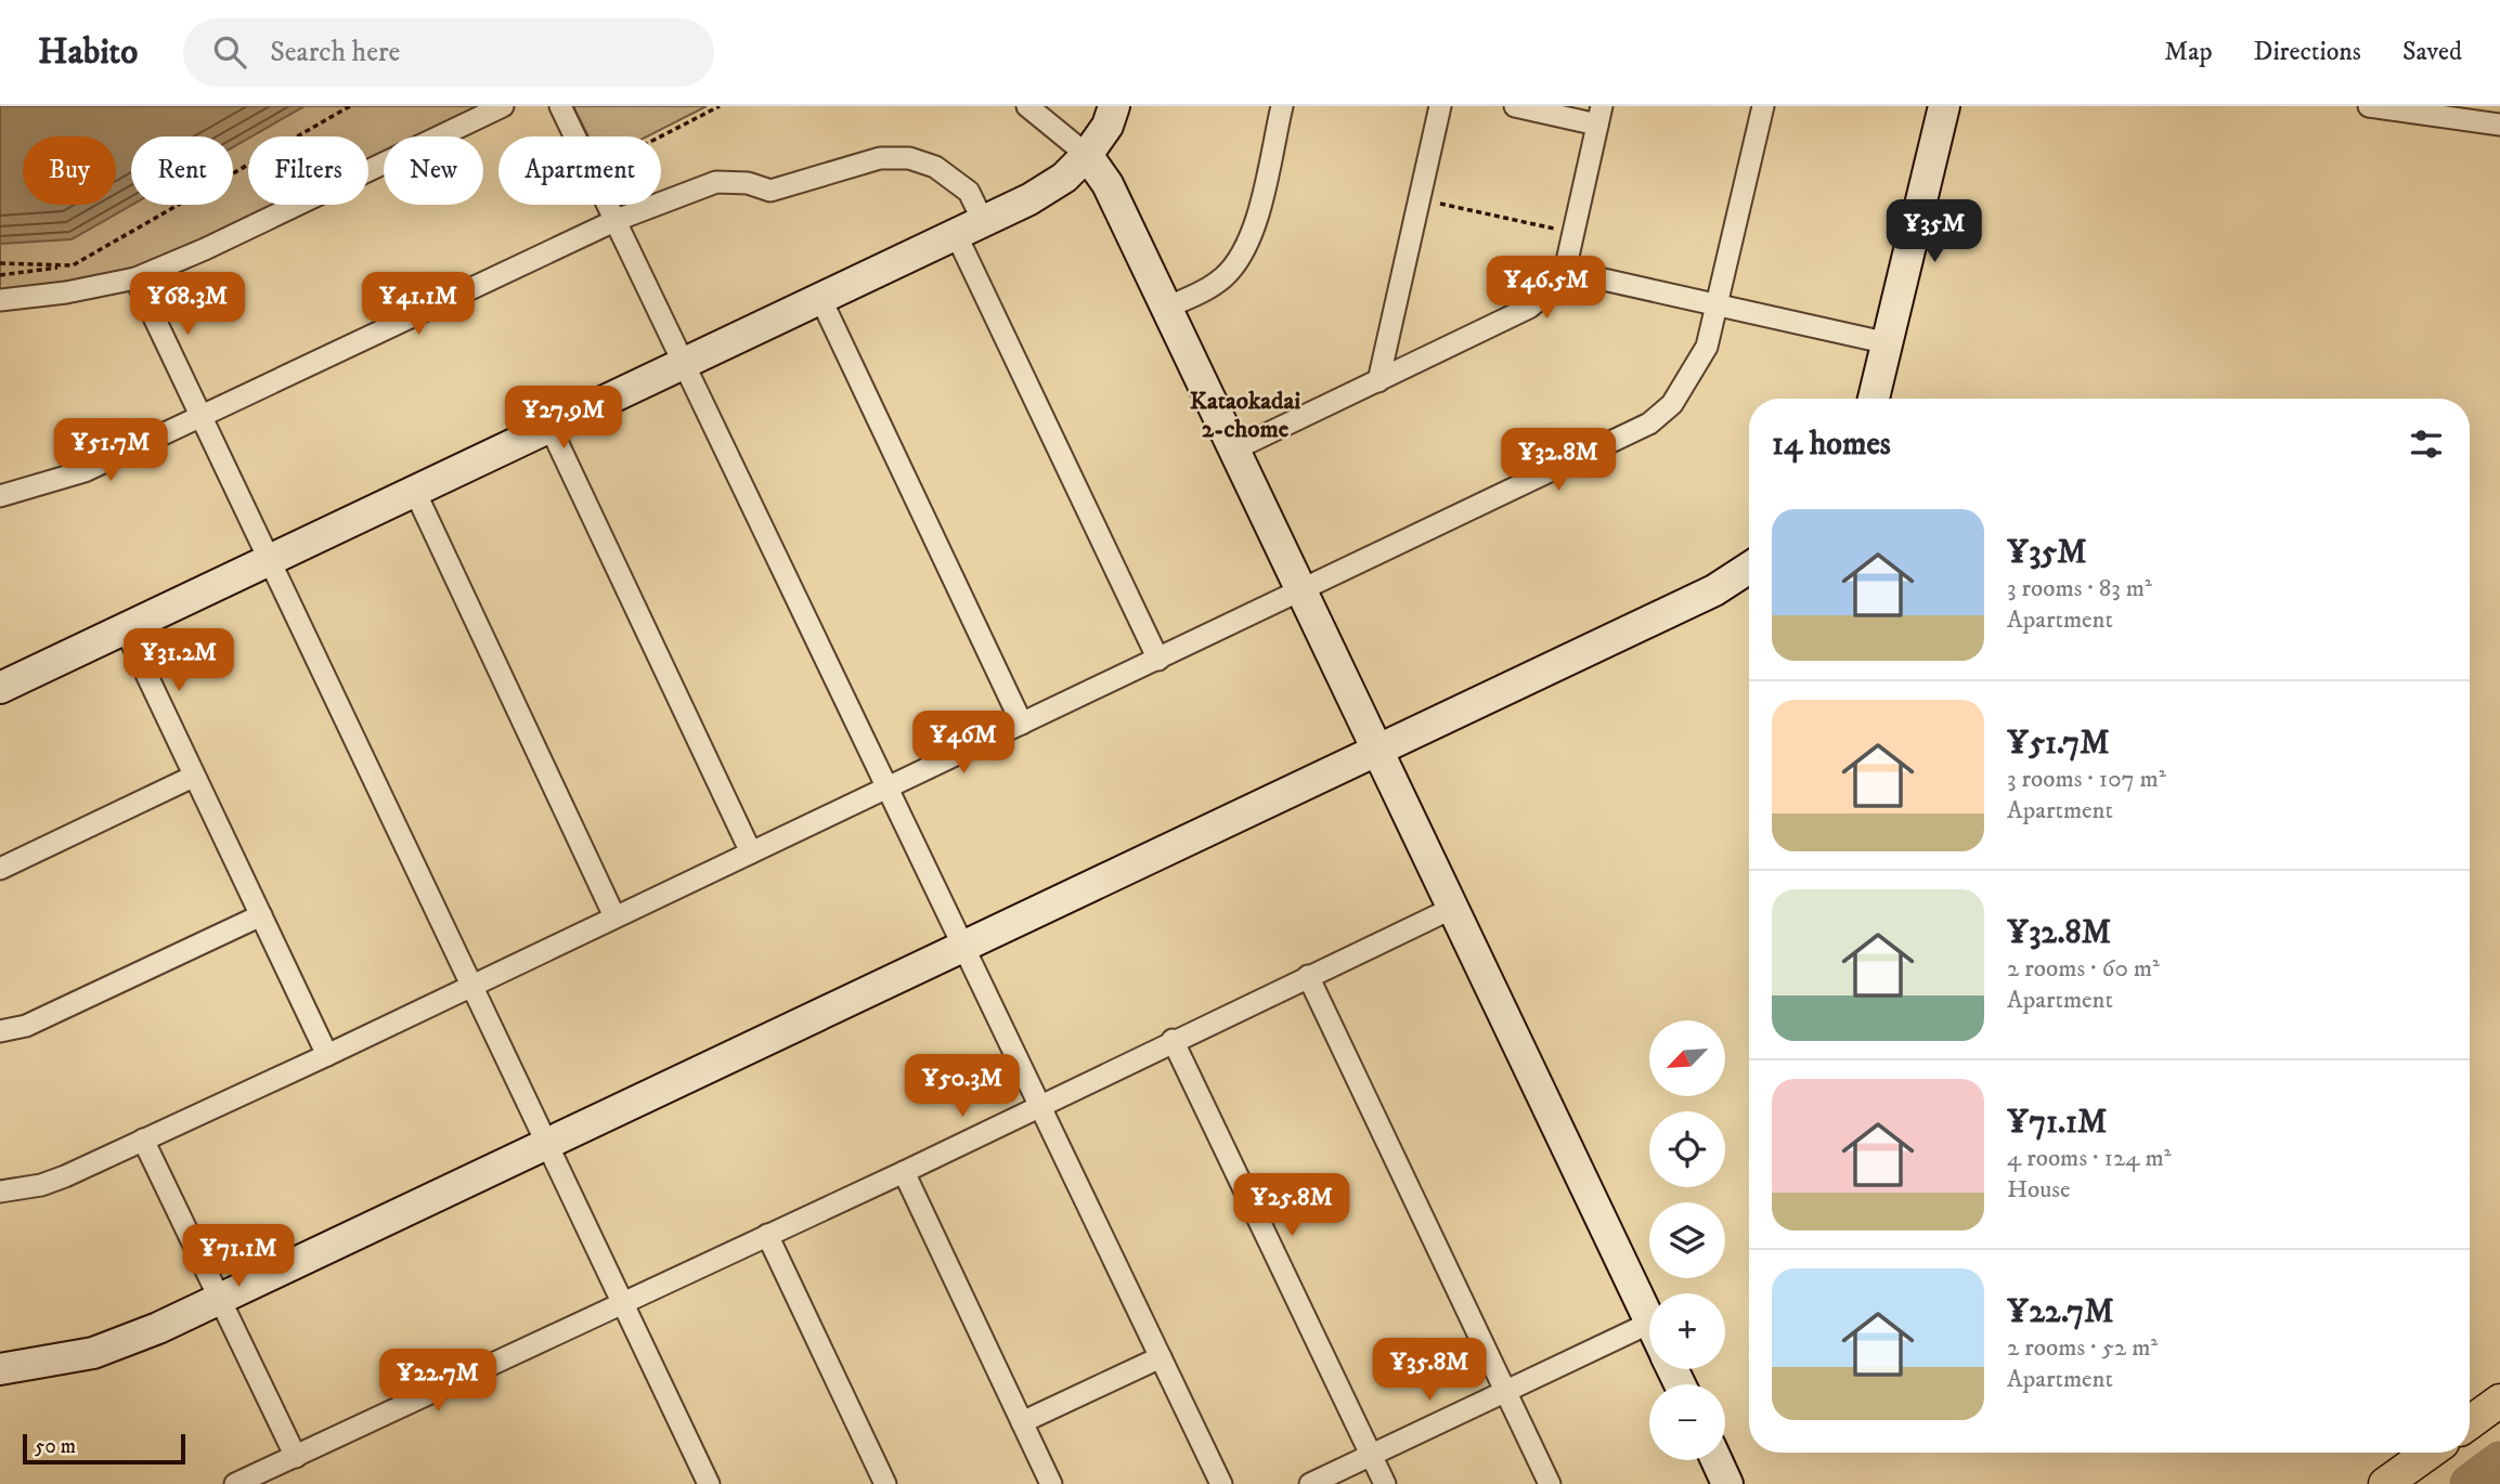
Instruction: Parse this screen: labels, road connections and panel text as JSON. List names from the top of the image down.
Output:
{
  "districts": ["Kataokadai 2-chome"],
  "scale_bar": "50 m",
  "north": "bottom left",
  "page": {
    "header": "Habito",
    "search": "Search here",
    "nav": ["Map", "Directions", "Saved"],
    "chip": [
      "Buy",
      "Rent",
      "Filters",
      "New",
      "Apartment"
    ],
    "price": [
      "¥35M",
      "¥46.5M",
      "¥68.3M",
      "¥41.1M",
      "¥27.9M",
      "¥51.7M",
      "¥32.8M",
      "¥31.2M",
      "¥46M",
      "¥50.3M",
      "¥25.8M",
      "¥71.1M",
      "¥35.8M",
      "¥22.7M"
    ],
    "heading": "14 homes",
    "list": [
      {
        "name": "¥35M",
        "note": "3 rooms · 83 m² · Apartment"
      },
      {
        "name": "¥51.7M",
        "note": "3 rooms · 107 m² · Apartment"
      },
      {
        "name": "¥32.8M",
        "note": "2 rooms · 60 m² · Apartment"
      },
      {
        "name": "¥71.1M",
        "note": "4 rooms · 124 m² · House"
      },
      {
        "name": "¥22.7M",
        "note": "2 rooms · 52 m² · Apartment"
      }
    ],
    "map_buttons": ["+", "−"],
    "scale": "50 m"
  }
}
